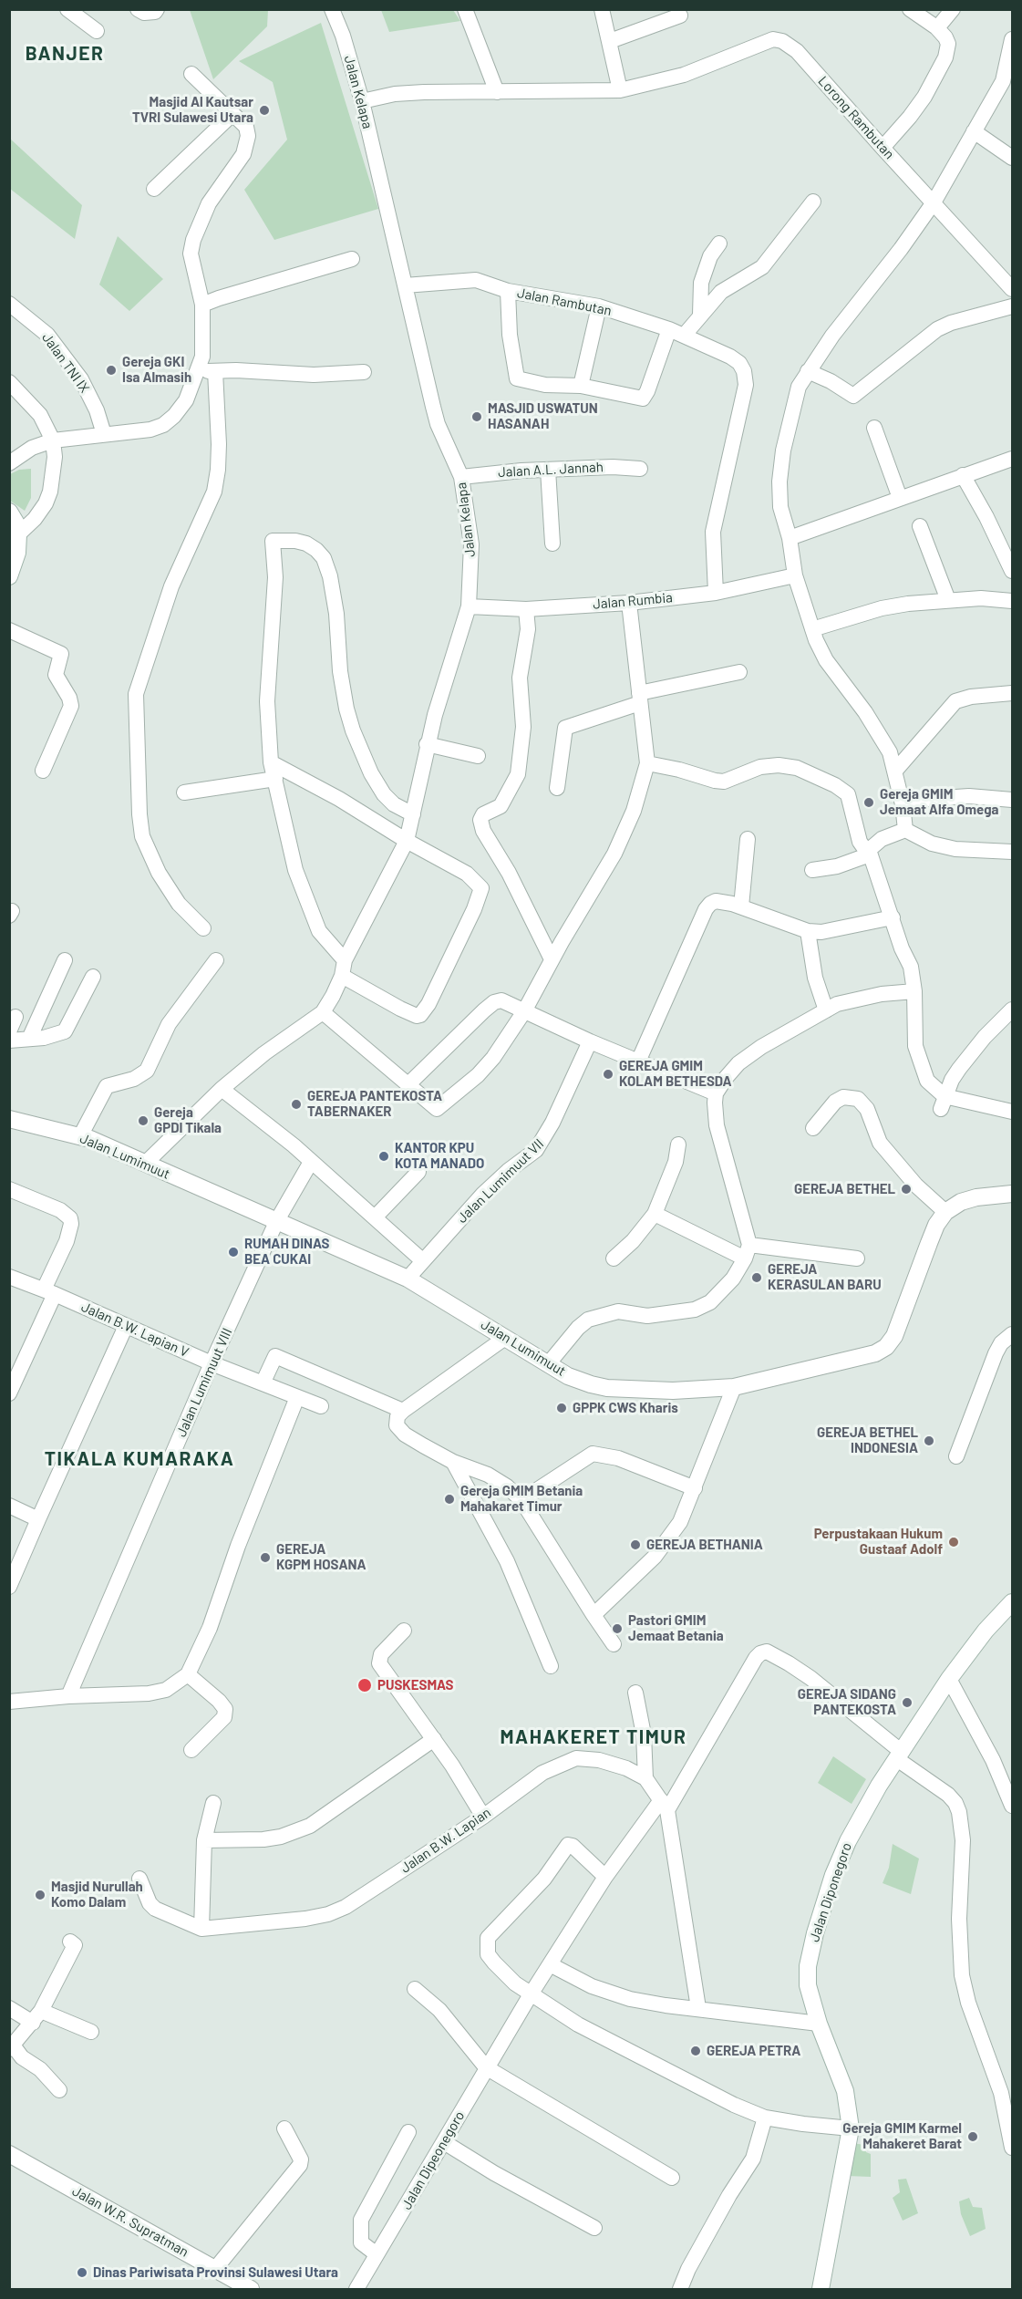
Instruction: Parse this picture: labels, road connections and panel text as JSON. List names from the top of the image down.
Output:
{
  "streets": {
    "street": [
      "Jalan Kelapa",
      "Lorong Rambutan",
      "Jalan Rambutan",
      "Jalan TNI IX",
      "Jalan A.L. Jannah",
      "Jalan Rumbia",
      "Jalan Lumimuut",
      "Jalan Lumimuut VII",
      "Jalan B.W. Lapian V",
      "Jalan Lumimuut VIII",
      "Jalan B.W. Lapian",
      "Jalan Diponegoro",
      "Jalan Dipeonegoro",
      "Jalan W.R. Supratman"
    ]
  },
  "crossings": [
    ["Jalan Kelapa", "Lorong Rambutan"],
    ["Jalan Kelapa", "Jalan Rambutan"],
    ["Jalan Kelapa", "Jalan A.L. Jannah"],
    ["Jalan Kelapa", "Jalan Rumbia"],
    ["Jalan Rambutan", "Jalan Rumbia"],
    ["Jalan Lumimuut", "Jalan Lumimuut VII"],
    ["Jalan Lumimuut", "Jalan Lumimuut VIII"],
    ["Jalan B.W. Lapian V", "Jalan Lumimuut VIII"],
    ["Jalan B.W. Lapian", "Jalan Dipeonegoro"],
    ["Jalan Diponegoro", "Jalan Dipeonegoro"]
  ],
  "districts": ["BANJER", "TIKALA KUMARAKA", "MAHAKERET TIMUR"],
  "places": [
    "Masjid Al Kautsar TVRI Sulawesi Utara",
    "Gereja GKI Isa Almasih",
    "MASJID USWATUN HASANAH",
    "Gereja GMIM Jemaat Alfa Omega",
    "GEREJA GMIM KOLAM BETHESDA",
    "GEREJA PANTEKOSTA TABERNAKER",
    "Gereja GPDI Tikala",
    "KANTOR KPU KOTA MANADO",
    "GEREJA BETHEL",
    "RUMAH DINAS BEA CUKAI",
    "GEREJA KERASULAN BARU",
    "GPPK CWS Kharis",
    "GEREJA BETHEL INDONESIA",
    "Gereja GMIM Betania Mahakaret Timur",
    "Perpustakaan Hukum Gustaaf Adolf",
    "GEREJA BETHANIA",
    "GEREJA KGPM HOSANA",
    "Pastori GMIM Jemaat Betania",
    "PUSKESMAS",
    "GEREJA SIDANG PANTEKOSTA",
    "Masjid Nurullah Komo Dalam",
    "GEREJA PETRA",
    "Gereja GMIM Karmel Mahakeret Barat",
    "Dinas Pariwisata Provinsi Sulawesi Utara"
  ]
}
